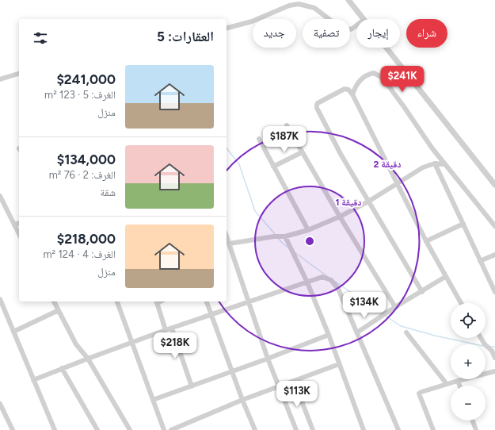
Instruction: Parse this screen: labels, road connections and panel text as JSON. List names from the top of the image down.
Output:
{
  "page": {
    "chip": [
      "شراء",
      "إيجار",
      "تصفية",
      "جديد"
    ],
    "heading": "العقارات: 5",
    "list": [
      {
        "name": "$241,000",
        "note": "الغرف: 5 · 123 m² · منزل"
      },
      {
        "name": "$134,000",
        "note": "الغرف: 2 · 76 m² · شقة"
      },
      {
        "name": "$218,000",
        "note": "الغرف: 4 · 124 m² · منزل"
      }
    ],
    "price": [
      "$241K",
      "$187K",
      "$134K",
      "$218K",
      "$113K"
    ],
    "map_buttons": ["+", "−"]
  },
  "rings": ["2 دقيقة", "1 دقيقة"]
}
